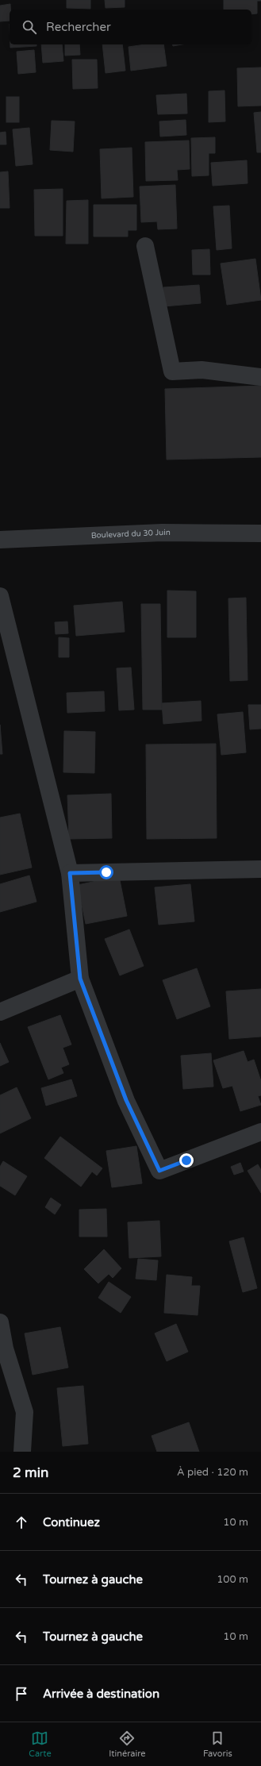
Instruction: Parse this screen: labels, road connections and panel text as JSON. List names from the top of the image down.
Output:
{
  "streets": {
    "street": ["Boulevard du 30 Juin"]
  },
  "page": {
    "search": "Rechercher",
    "heading": ["2 min", "À pied · 120 m"],
    "list": [
      ["Continuez", "10 m"],
      ["Tournez à gauche", "100 m"],
      ["Tournez à gauche", "10 m"],
      "Arrivée à destination"
    ],
    "nav": ["Carte", "Itinéraire", "Favoris"]
  }
}
